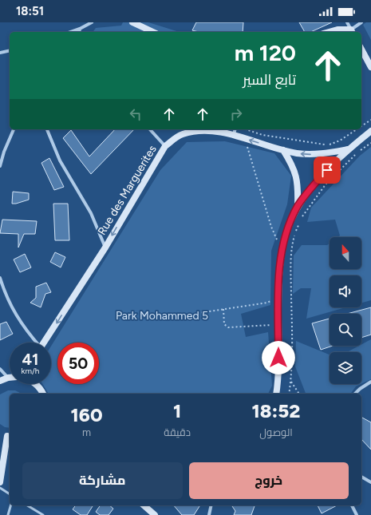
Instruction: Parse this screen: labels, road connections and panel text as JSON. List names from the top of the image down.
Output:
{
  "streets": {
    "main road": ["Rue des Marguerites"]
  },
  "one_way": ["Rue des Marguerites"],
  "parks": ["Park Mohammed 5"],
  "north": "top",
  "page": {
    "status": "18:51",
    "turn": ["120 m", "تابع السير"],
    "speed": "41 km/h",
    "limit": "50",
    "eta": [
      "18:52",
      "الوصول",
      "1",
      "دقيقة",
      "160",
      "m"
    ],
    "buttons": ["خروج", "مشاركة"]
  }
}
